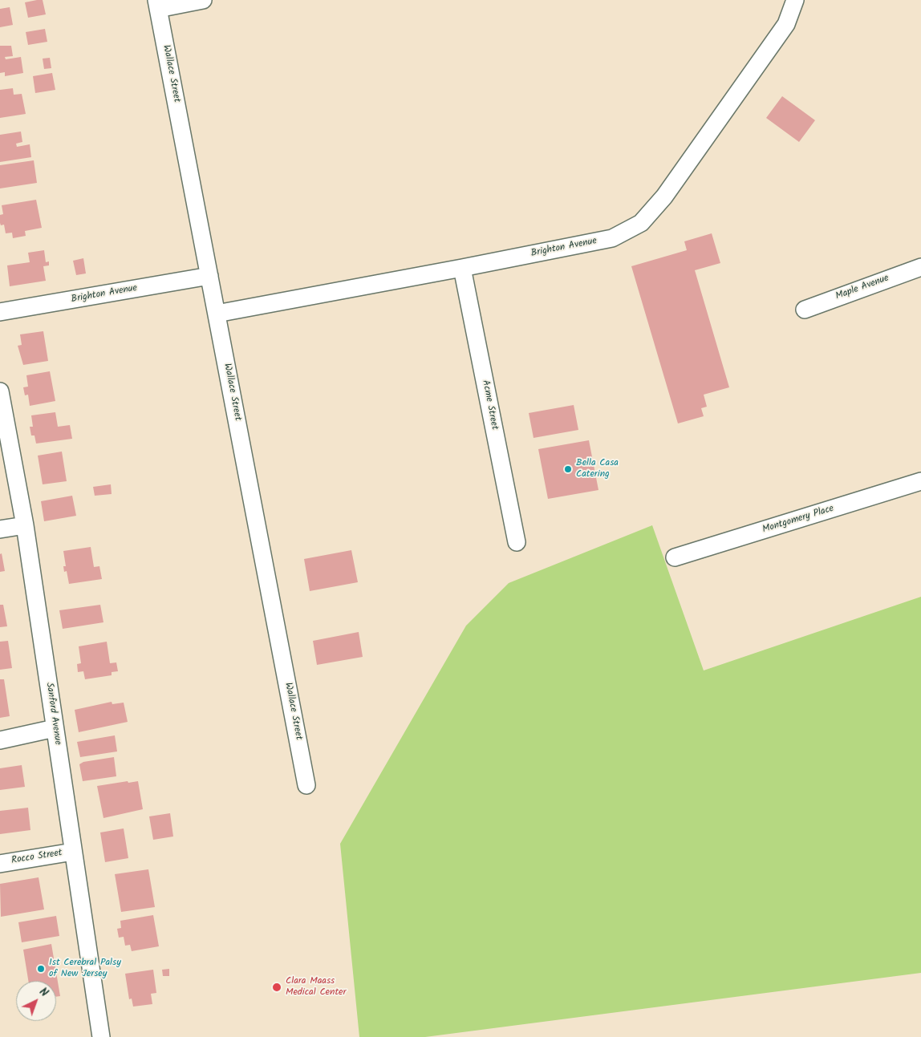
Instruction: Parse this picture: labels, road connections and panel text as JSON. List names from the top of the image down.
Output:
{
  "streets": {
    "street": [
      "Wallace Street",
      "Brighton Avenue",
      "Maple Avenue",
      "Acme Street",
      "Montgomery Place",
      "Sanford Avenue",
      "Rocco Street"
    ]
  },
  "crossings": [
    ["Wallace Street", "Brighton Avenue"],
    ["Brighton Avenue", "Acme Street"],
    ["Sanford Avenue", "Rocco Street"]
  ],
  "places": ["Bella Casa Catering", "1st Cerebral Palsy of New Jersey", "Clara Maass Medical Center"],
  "north": "top right"
}
